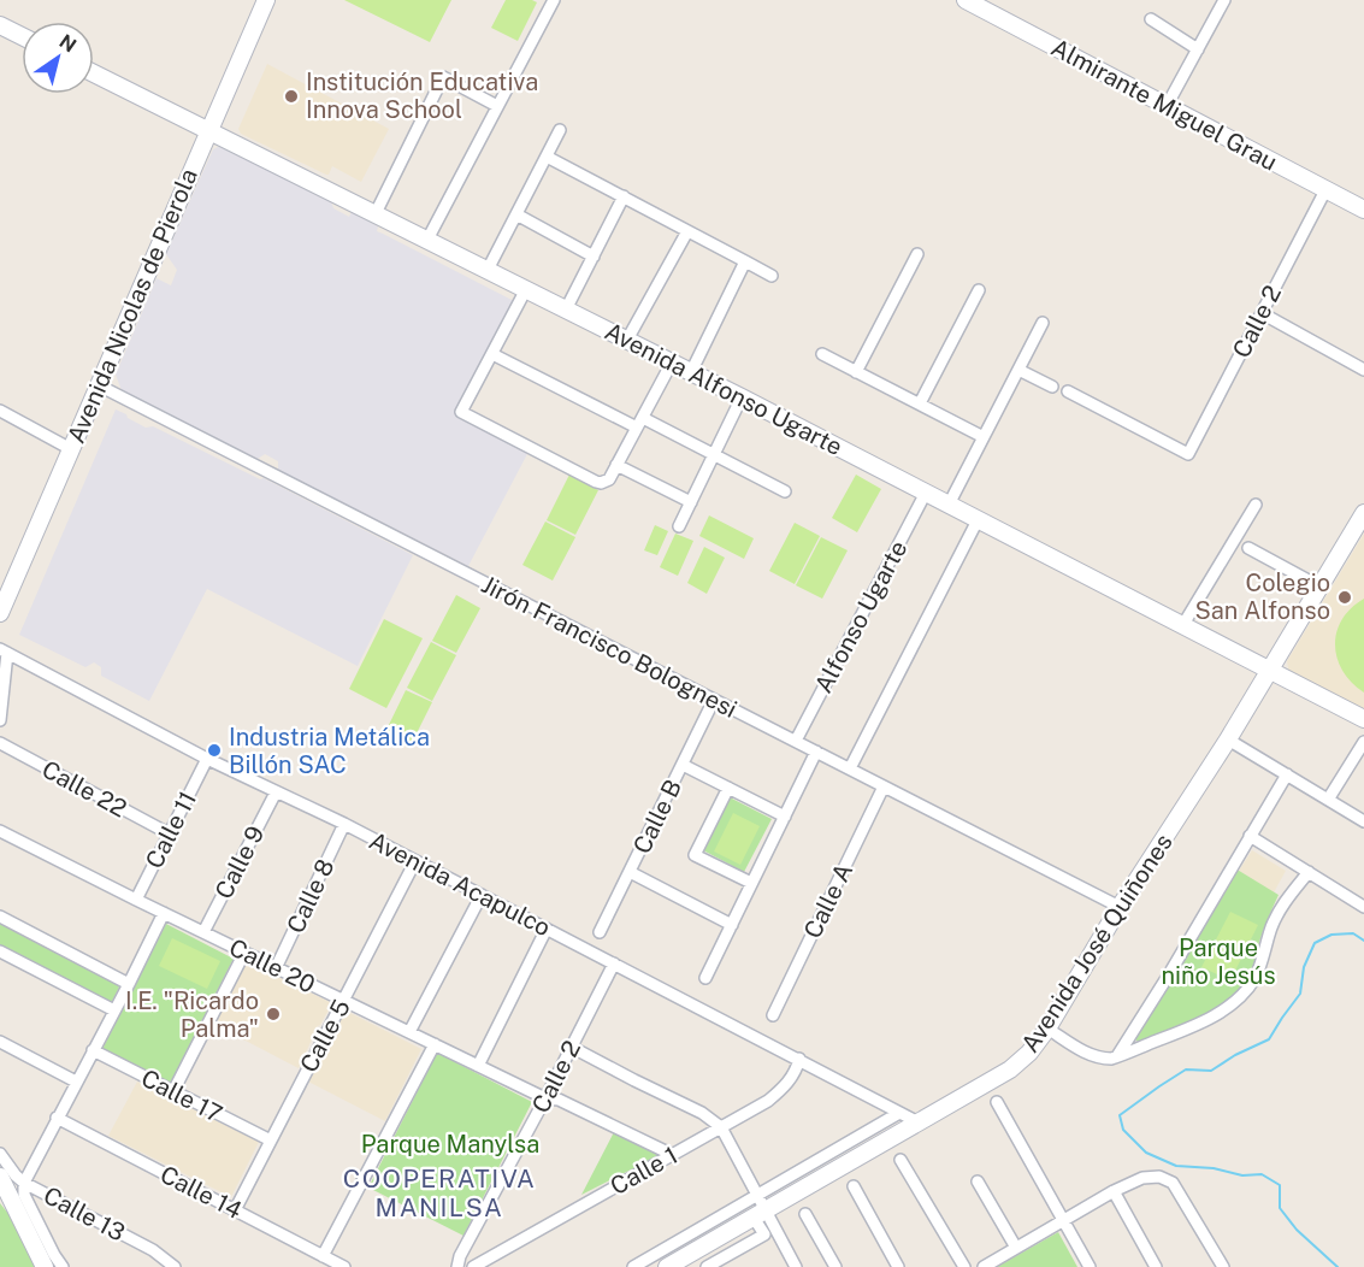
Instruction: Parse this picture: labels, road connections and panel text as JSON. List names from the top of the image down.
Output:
{
  "streets": {
    "street": [
      "Almirante Miguel Grau",
      "Avenida Nicolas de Pierola",
      "Calle 2",
      "Avenida Alfonso Ugarte",
      "Alfonso Ugarte",
      "Jirón Francisco Bolognesi",
      "Calle 22",
      "Calle B",
      "Calle 11",
      "Calle 9",
      "Avenida Acapulco",
      "Calle 8",
      "Calle A",
      "Avenida José Quiñones",
      "Calle 20",
      "Calle 5",
      "Calle 17",
      "Calle 1",
      "Calle 14",
      "Calle 13"
    ]
  },
  "crossings": [
    ["Almirante Miguel Grau", "Calle 2"],
    ["Avenida Nicolas de Pierola", "Avenida Alfonso Ugarte"],
    ["Avenida Nicolas de Pierola", "Jirón Francisco Bolognesi"],
    ["Calle 2", "Avenida Acapulco"],
    ["Calle 2", "Calle 20"],
    ["Avenida Alfonso Ugarte", "Alfonso Ugarte"],
    ["Avenida Alfonso Ugarte", "Avenida José Quiñones"],
    ["Alfonso Ugarte", "Jirón Francisco Bolognesi"],
    ["Jirón Francisco Bolognesi", "Calle B"],
    ["Jirón Francisco Bolognesi", "Calle A"],
    ["Jirón Francisco Bolognesi", "Avenida José Quiñones"],
    ["Calle 22", "Calle 11"],
    ["Calle 11", "Avenida Acapulco"],
    ["Calle 11", "Calle 20"],
    ["Calle 9", "Avenida Acapulco"],
    ["Calle 9", "Calle 20"],
    ["Avenida Acapulco", "Calle 8"],
    ["Avenida Acapulco", "Avenida José Quiñones"],
    ["Avenida Acapulco", "Calle 5"],
    ["Avenida Acapulco", "Calle 1"],
    ["Calle 8", "Calle 20"],
    ["Calle 20", "Calle 5"],
    ["Calle 20", "Calle 1"],
    ["Calle 5", "Calle 17"],
    ["Calle 5", "Calle 14"]
  ],
  "districts": ["COOPERATIVA MANILSA"],
  "parks": ["Parque niño Jesús", "Parque Manylsa"],
  "places": [
    "Institución Educativa Innova School",
    "Colegio San Alfonso",
    "Industria Metálica Billón SAC",
    "I.E. \"Ricardo Palma\""
  ],
  "north": "top right"
}
